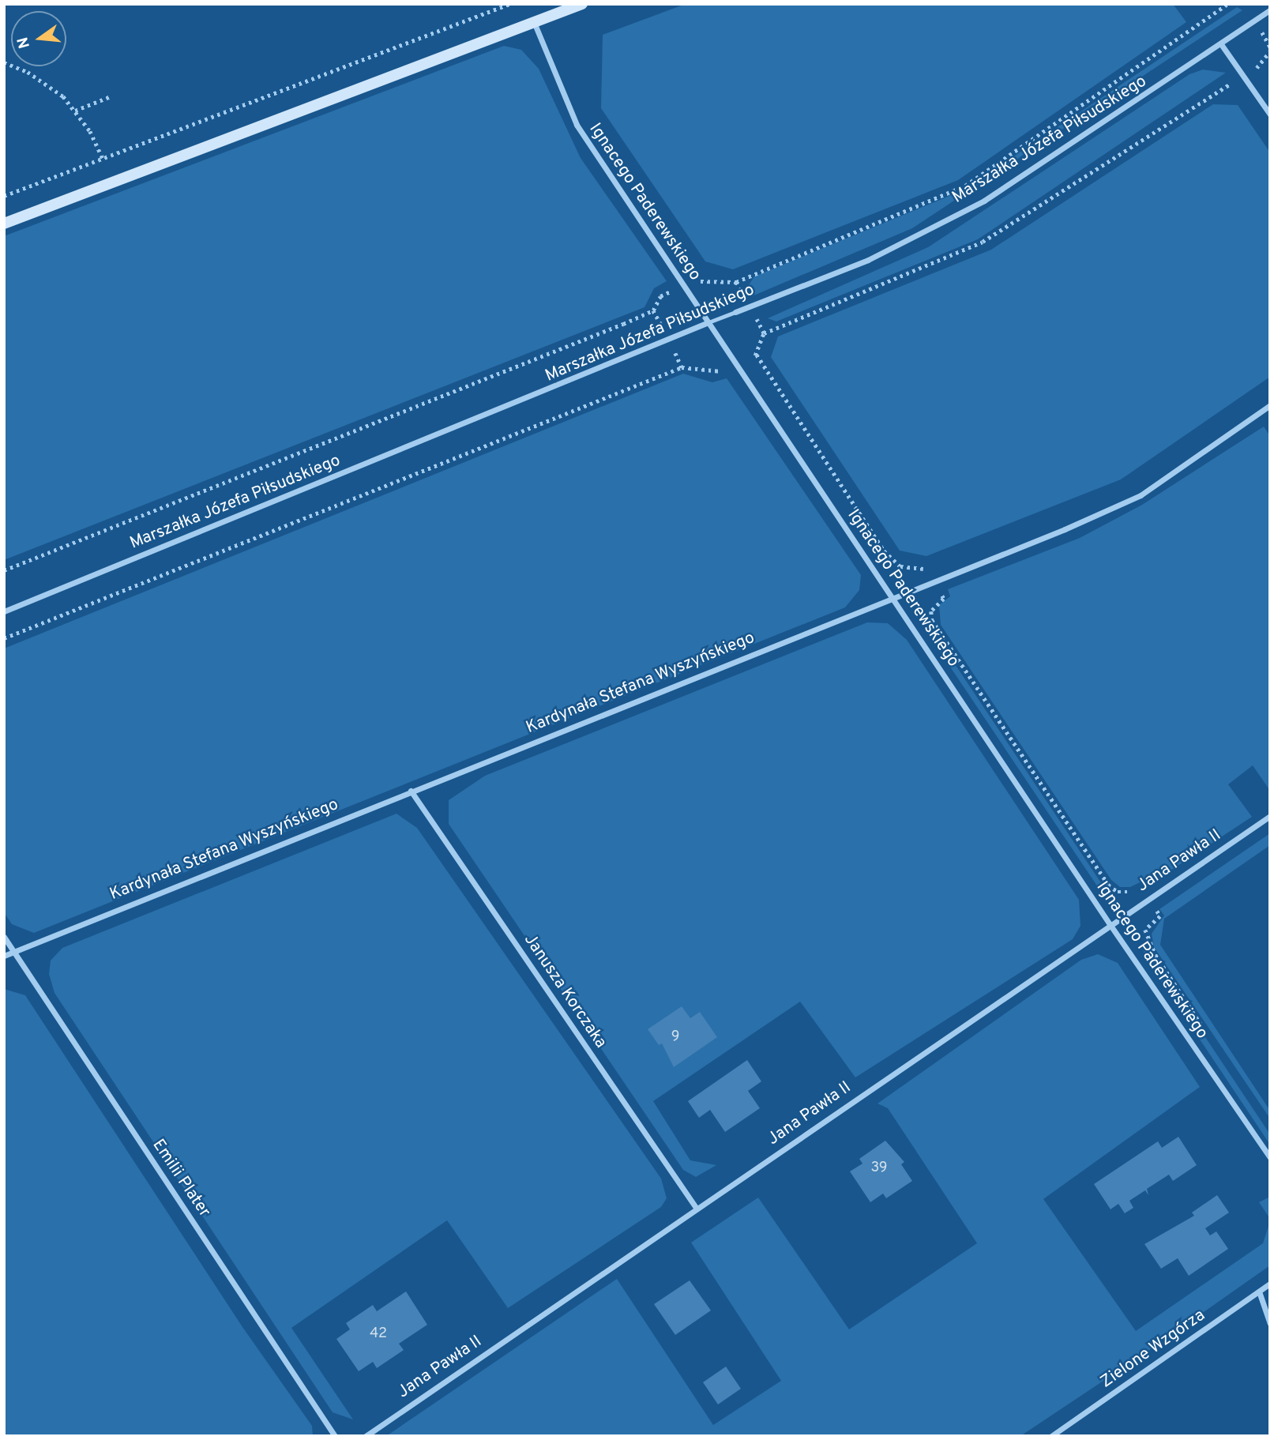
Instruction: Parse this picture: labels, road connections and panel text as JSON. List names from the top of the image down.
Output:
{
  "streets": {
    "street": [
      "Marszałka Józefa Piłsudskiego",
      "Ignacego Paderewskiego",
      "Kardynała Stefana Wyszyńskiego",
      "Jana Pawła II",
      "Janusza Korczaka",
      "Emilii Plater",
      "Zielone Wzgórza"
    ]
  },
  "crossings": [
    ["Marszałka Józefa Piłsudskiego", "Ignacego Paderewskiego"],
    ["Ignacego Paderewskiego", "Kardynała Stefana Wyszyńskiego"],
    ["Ignacego Paderewskiego", "Jana Pawła II"],
    ["Kardynała Stefana Wyszyńskiego", "Janusza Korczaka"],
    ["Kardynała Stefana Wyszyńskiego", "Emilii Plater"],
    ["Jana Pawła II", "Janusza Korczaka"]
  ],
  "house_numbers": ["9", "39", "42"],
  "north": "left"
}
